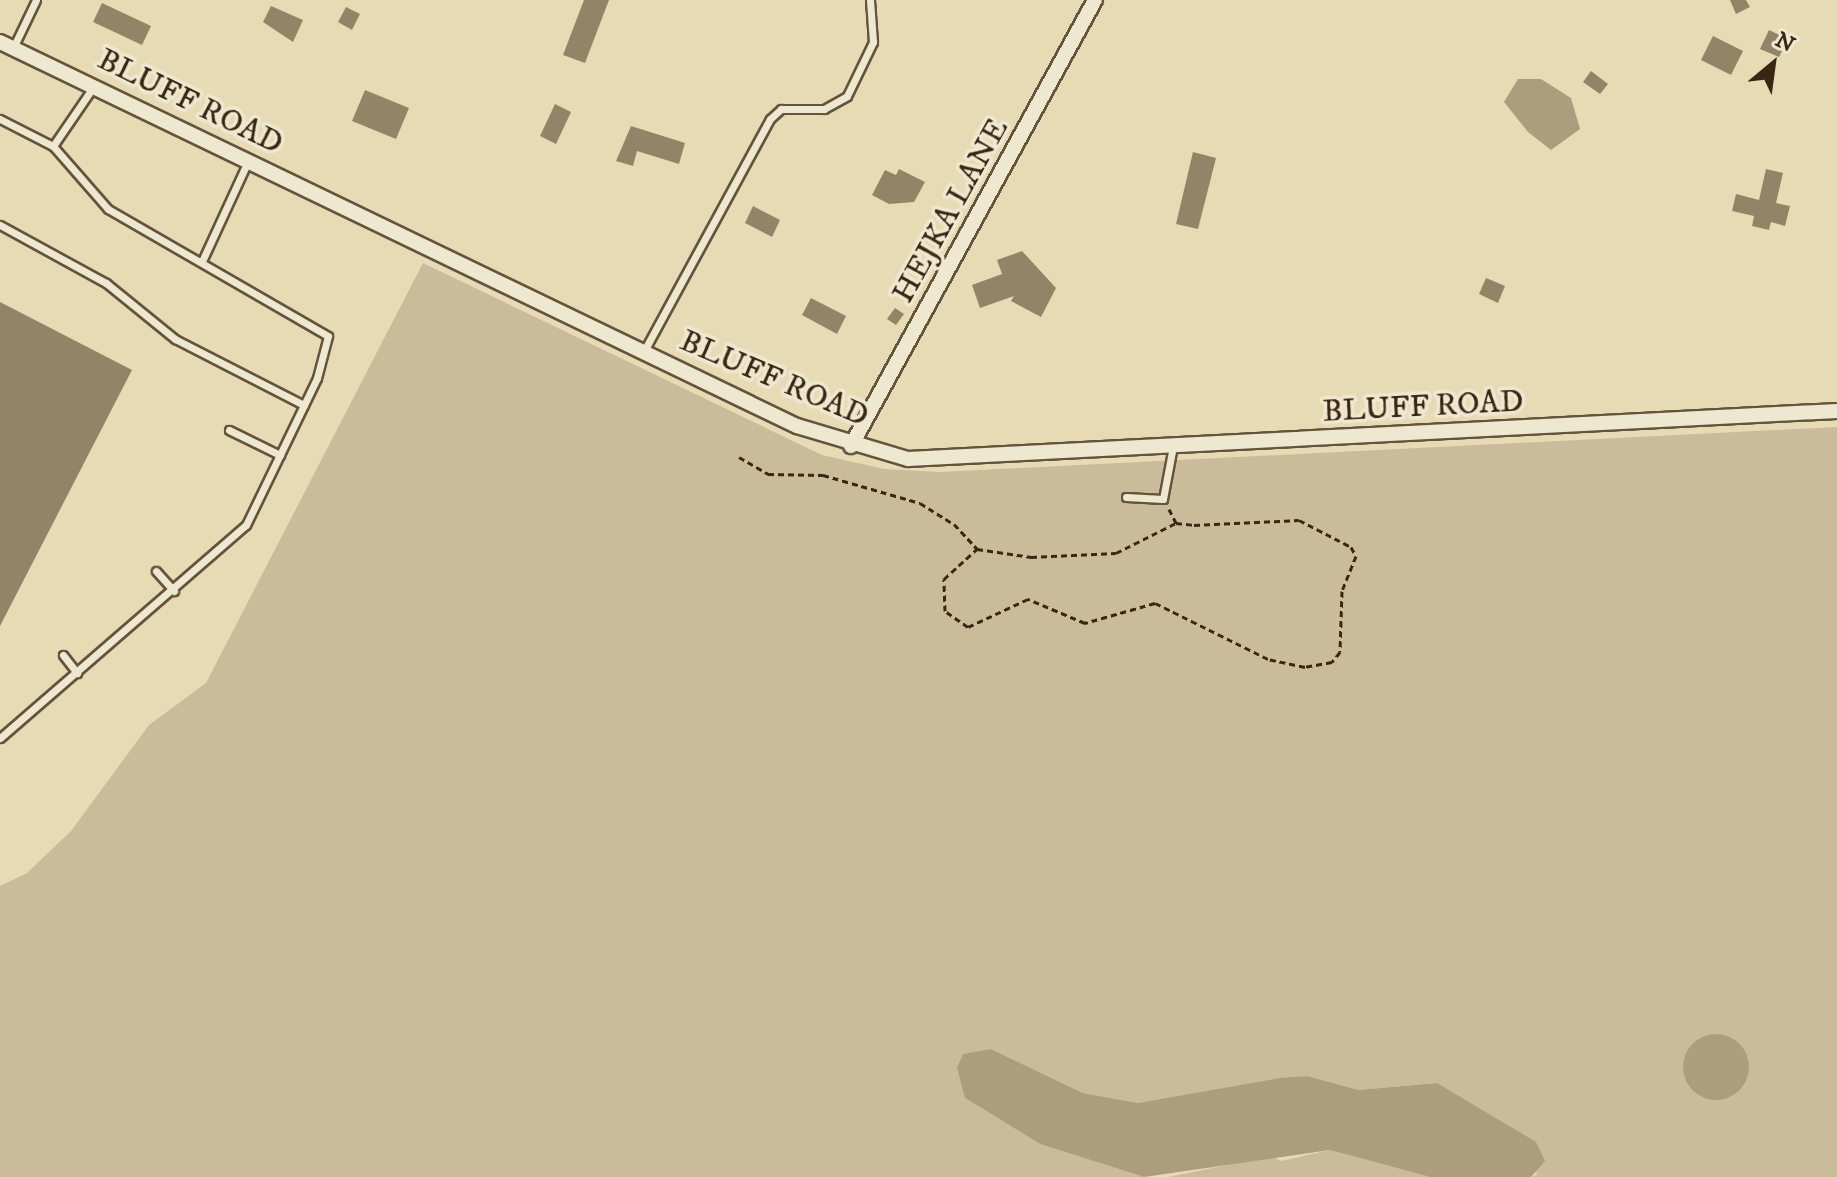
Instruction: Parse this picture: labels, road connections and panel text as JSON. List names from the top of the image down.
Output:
{
  "streets": {
    "street": ["BLUFF ROAD", "HEJKA LANE"]
  },
  "crossings": [
    ["BLUFF ROAD", "HEJKA LANE"]
  ],
  "north": "top right"
}
